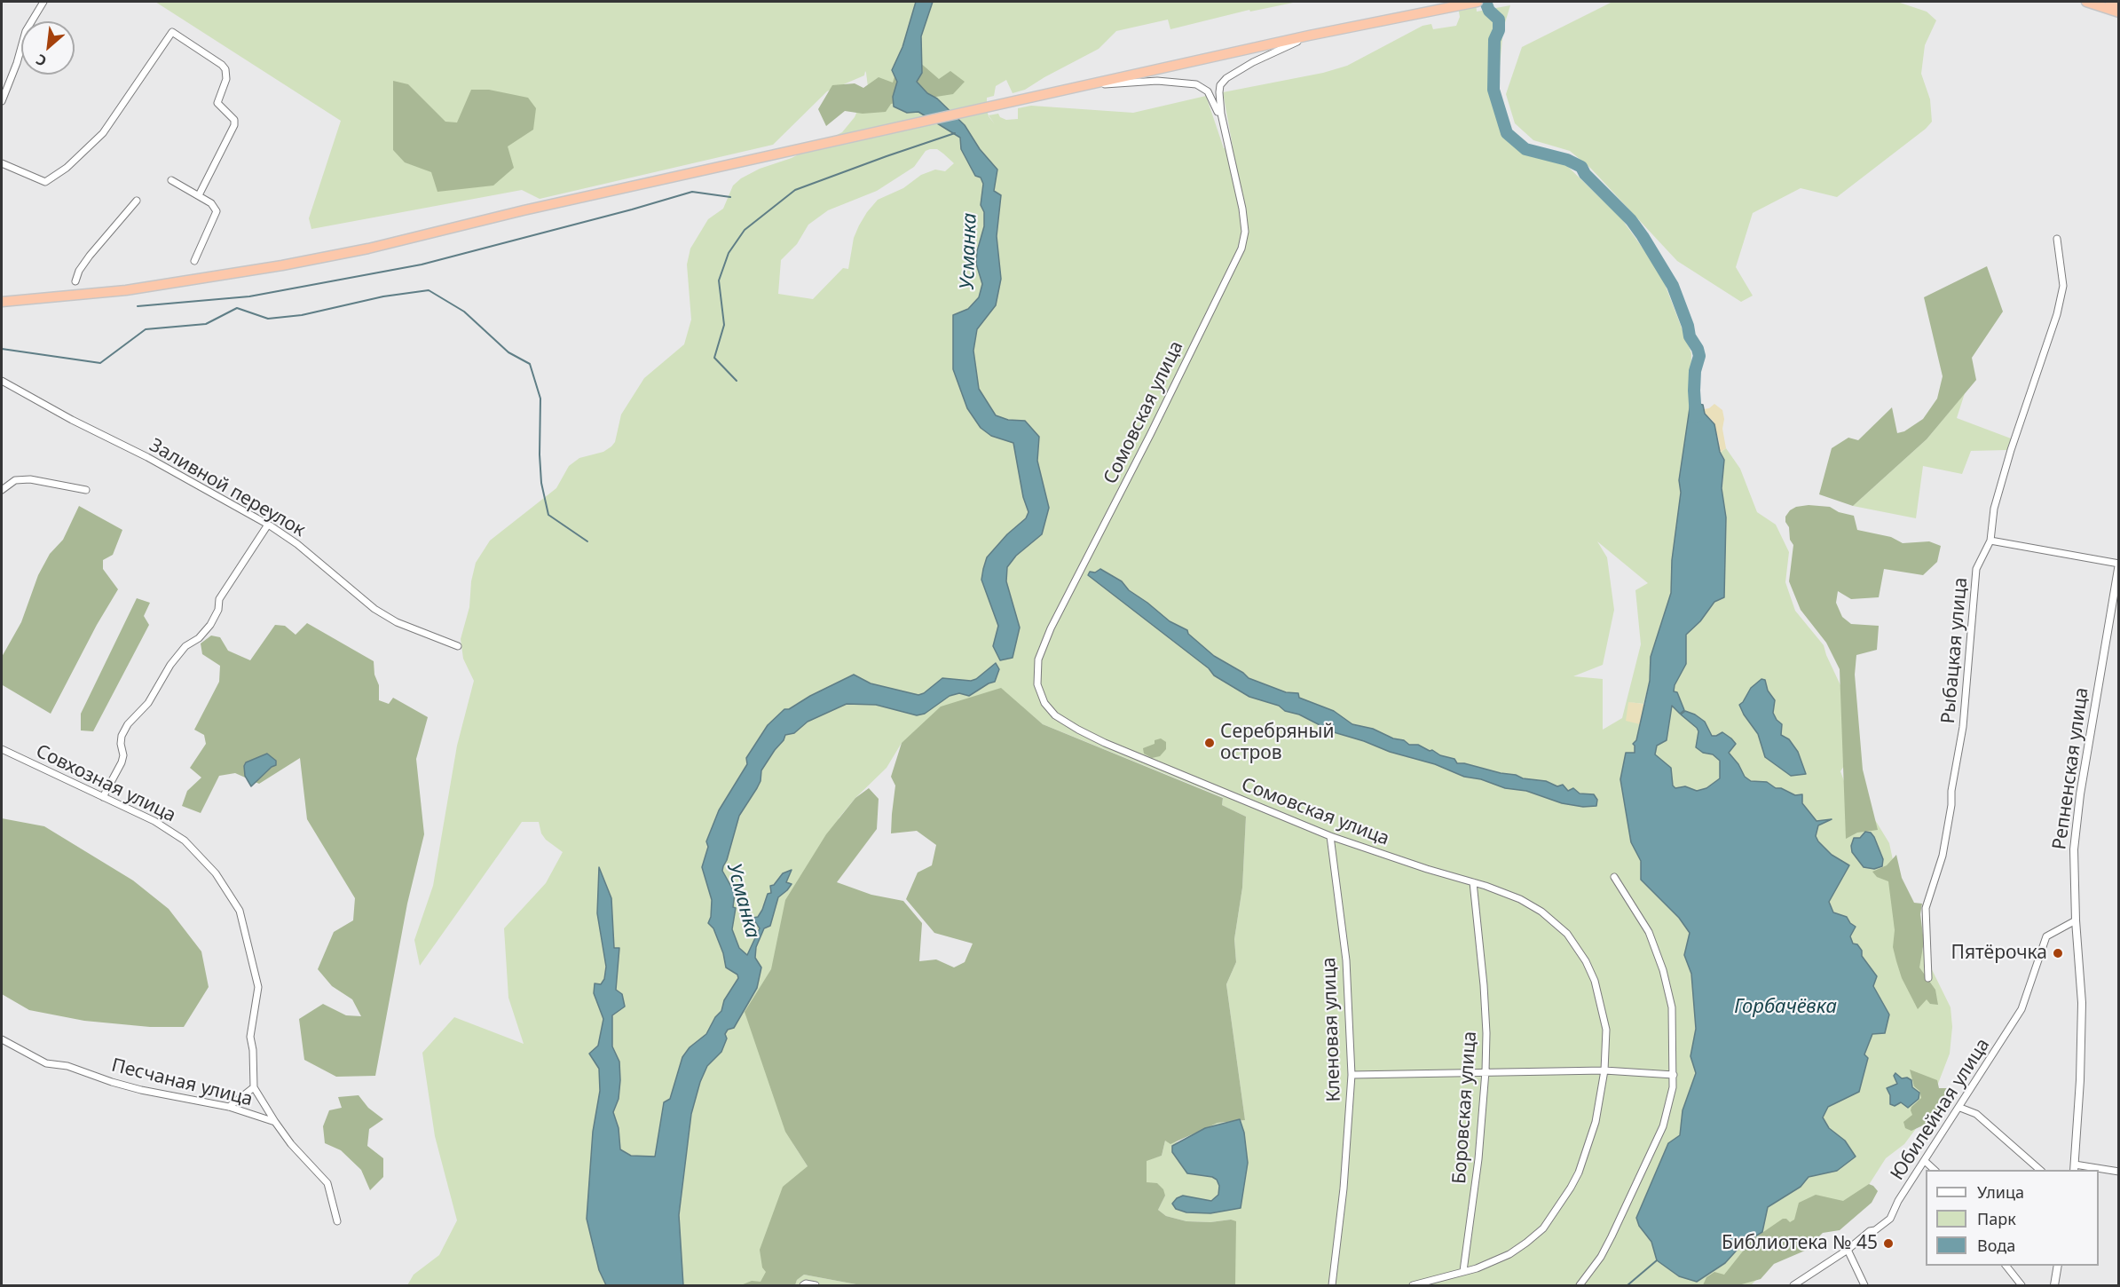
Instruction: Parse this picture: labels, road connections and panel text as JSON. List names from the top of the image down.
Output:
{
  "streets": {
    "street": [
      "Сомовская улица",
      "Заливной переулок",
      "Рыбацкая улица",
      "Репненская улица",
      "Совхозная улица",
      "Кленовая улица",
      "Песчаная улица",
      "Боровская улица",
      "Юбилейная улица"
    ]
  },
  "crossings": [
    ["Сомовская улица", "Кленовая улица"],
    ["Сомовская улица", "Боровская улица"],
    ["Репненская улица", "Юбилейная улица"]
  ],
  "water": ["Усманка", "Горбачёвка"],
  "places": ["Серебряный остров", "Пятёрочка", "Библиотека № 45"],
  "legend": ["Улица", "Парк", "Вода"],
  "north": "bottom left"
}
